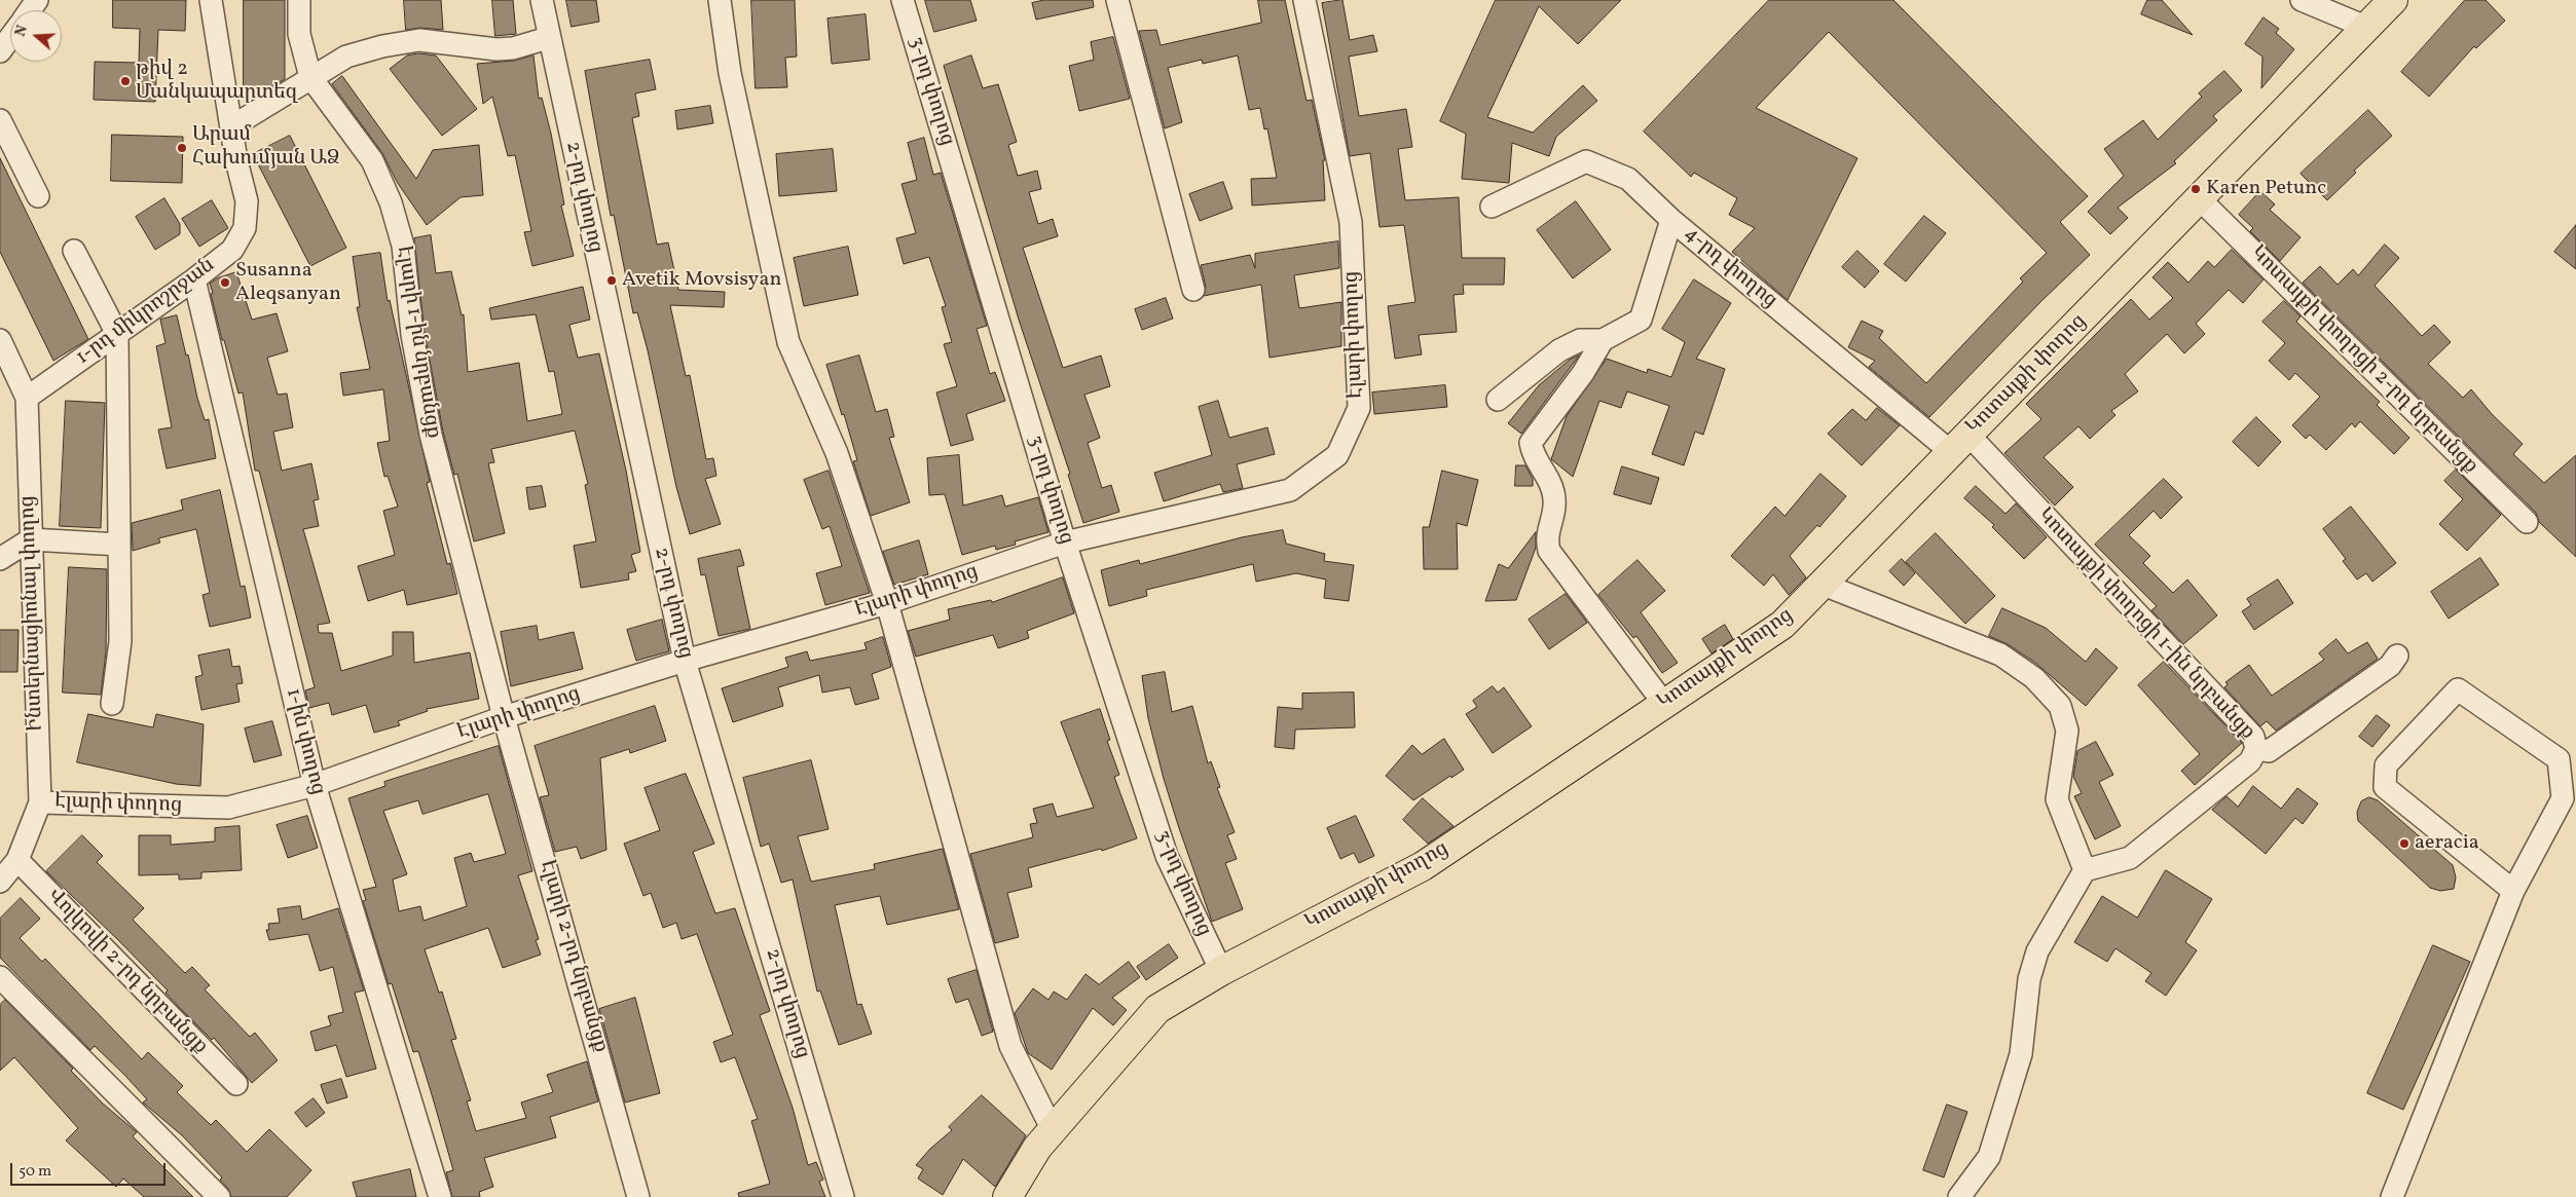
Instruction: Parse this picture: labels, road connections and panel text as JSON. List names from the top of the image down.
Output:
{
  "streets": {
    "main road": ["Կոտայքի փողոց"],
    "street": [
      "3-րդ փողոց",
      "2-րդ փողոց",
      "4-րդ փողոց",
      "1-րդ միկրոշրջան",
      "Էլարի փողոց",
      "Էլարի 1-ին նրբանցք",
      "Կոտայքի փողոցի 2-րդ նրբանցք",
      "Ինտերնացիոնալ փողոց",
      "Կոտայքի փողոցի 1-ին նրբանցք",
      "1-ին փողոց",
      "Էլարի 2-րդ նրբանցք",
      "Վոլկովի 2-րդ նրբանցք"
    ]
  },
  "crossings": [
    ["3-րդ փողոց", "Էլարի փողոց"],
    ["3-րդ փողոց", "Կոտայքի փողոց"],
    ["2-րդ փողոց", "Էլարի փողոց"],
    ["4-րդ փողոց", "Կոտայքի փողոց"],
    ["4-րդ փողոց", "Կոտայքի փողոցի 1-ին նրբանցք"],
    ["1-րդ միկրոշրջան", "Ինտերնացիոնալ փողոց"],
    ["1-րդ միկրոշրջան", "1-ին փողոց"],
    ["Էլարի փողոց", "Էլարի 1-ին նրբանցք"],
    ["Էլարի փողոց", "Ինտերնացիոնալ փողոց"],
    ["Էլարի փողոց", "1-ին փողոց"],
    ["Էլարի փողոց", "Էլարի 2-րդ նրբանցք"],
    ["Էլարի 1-ին նրբանցք", "Էլարի 2-րդ նրբանցք"],
    ["Կոտայքի փողոցի 2-րդ նրբանցք", "Կոտայքի փողոց"],
    ["Կոտայքի փողոց", "Կոտայքի փողոցի 1-ին նրբանցք"],
    ["Ինտերնացիոնալ փողոց", "Վոլկովի 2-րդ նրբանցք"]
  ],
  "places": [
    "թիվ 2 Մանկապարտեզ",
    "Արամ Հախումյան ԱՁ",
    "Karen Petunc",
    "Avetik Movsisyan",
    "Susanna Aleqsanyan",
    "aeracia"
  ],
  "scale_bar": "50 m",
  "north": "left"
}
